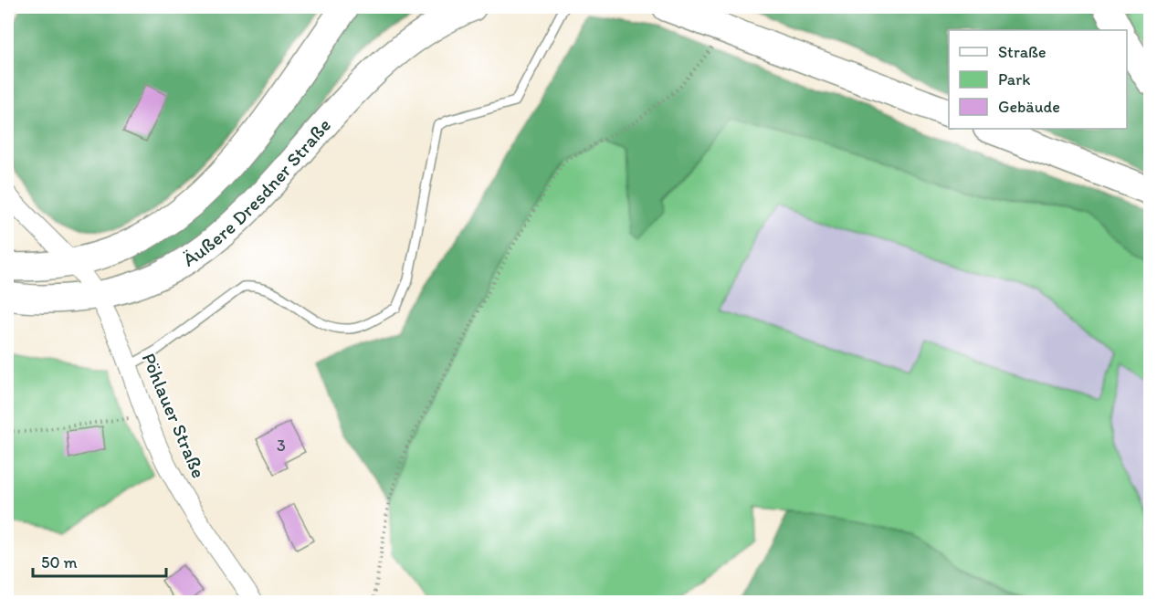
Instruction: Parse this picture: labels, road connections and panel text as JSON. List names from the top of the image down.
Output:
{
  "streets": {
    "main road": ["Äußere Dresdner Straße"],
    "street": ["Pöhlauer Straße"]
  },
  "crossings": [
    ["Äußere Dresdner Straße", "Pöhlauer Straße"]
  ],
  "house_numbers": ["3"],
  "legend": ["Straße", "Park", "Gebäude"],
  "scale_bar": "50 m"
}
